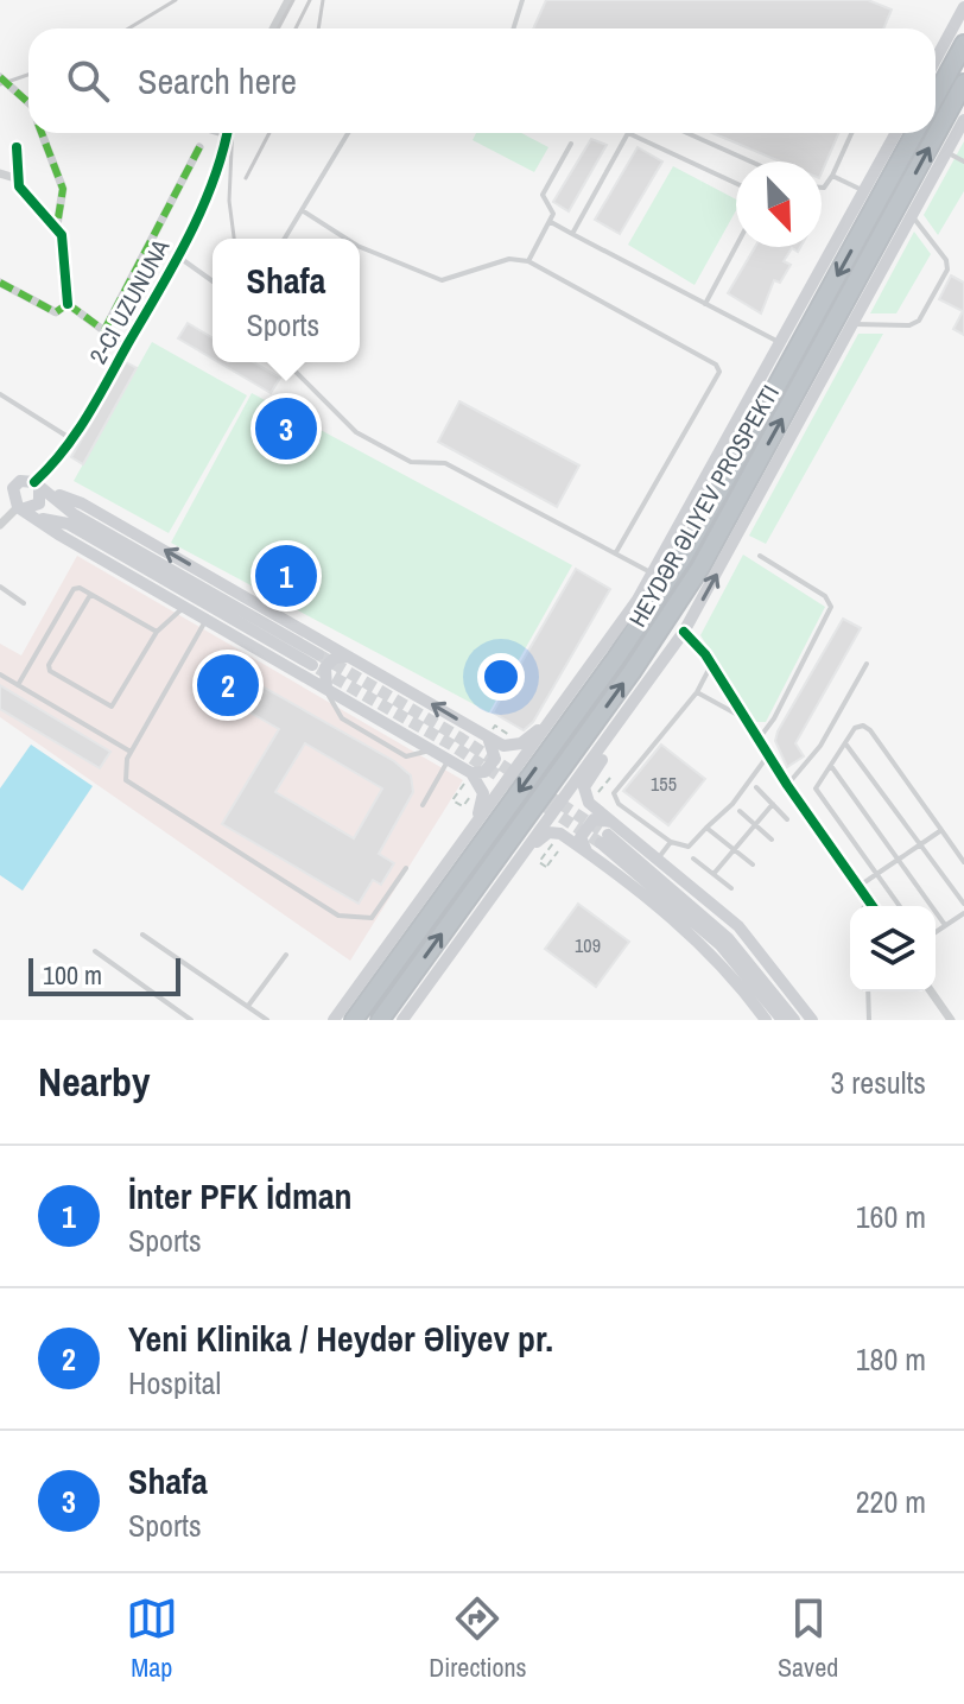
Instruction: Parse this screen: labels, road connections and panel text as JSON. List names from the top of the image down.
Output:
{
  "streets": {
    "highway": ["HEYDƏR ƏLIYEV PROSPEKTI"],
    "street": ["2-CI UZUNUNA"]
  },
  "house_numbers": ["155", "109"],
  "scale_bar": "100 m",
  "north": "bottom right",
  "page": {
    "search": "Search here",
    "popup": ["Shafa", "Sports"],
    "pins": ["3", "1", "2"],
    "scale": "100 m",
    "heading": ["Nearby", "3 results"],
    "list": [
      {
        "mark": "1",
        "name": "İnter PFK İdman",
        "note": "Sports",
        "value": "160 m"
      },
      {
        "mark": "2",
        "name": "Yeni Klinika / Heydər Əliyev pr.",
        "note": "Hospital",
        "value": "180 m"
      },
      {
        "mark": "3",
        "name": "Shafa",
        "note": "Sports",
        "value": "220 m"
      }
    ],
    "nav": ["Map", "Directions", "Saved"]
  }
}
